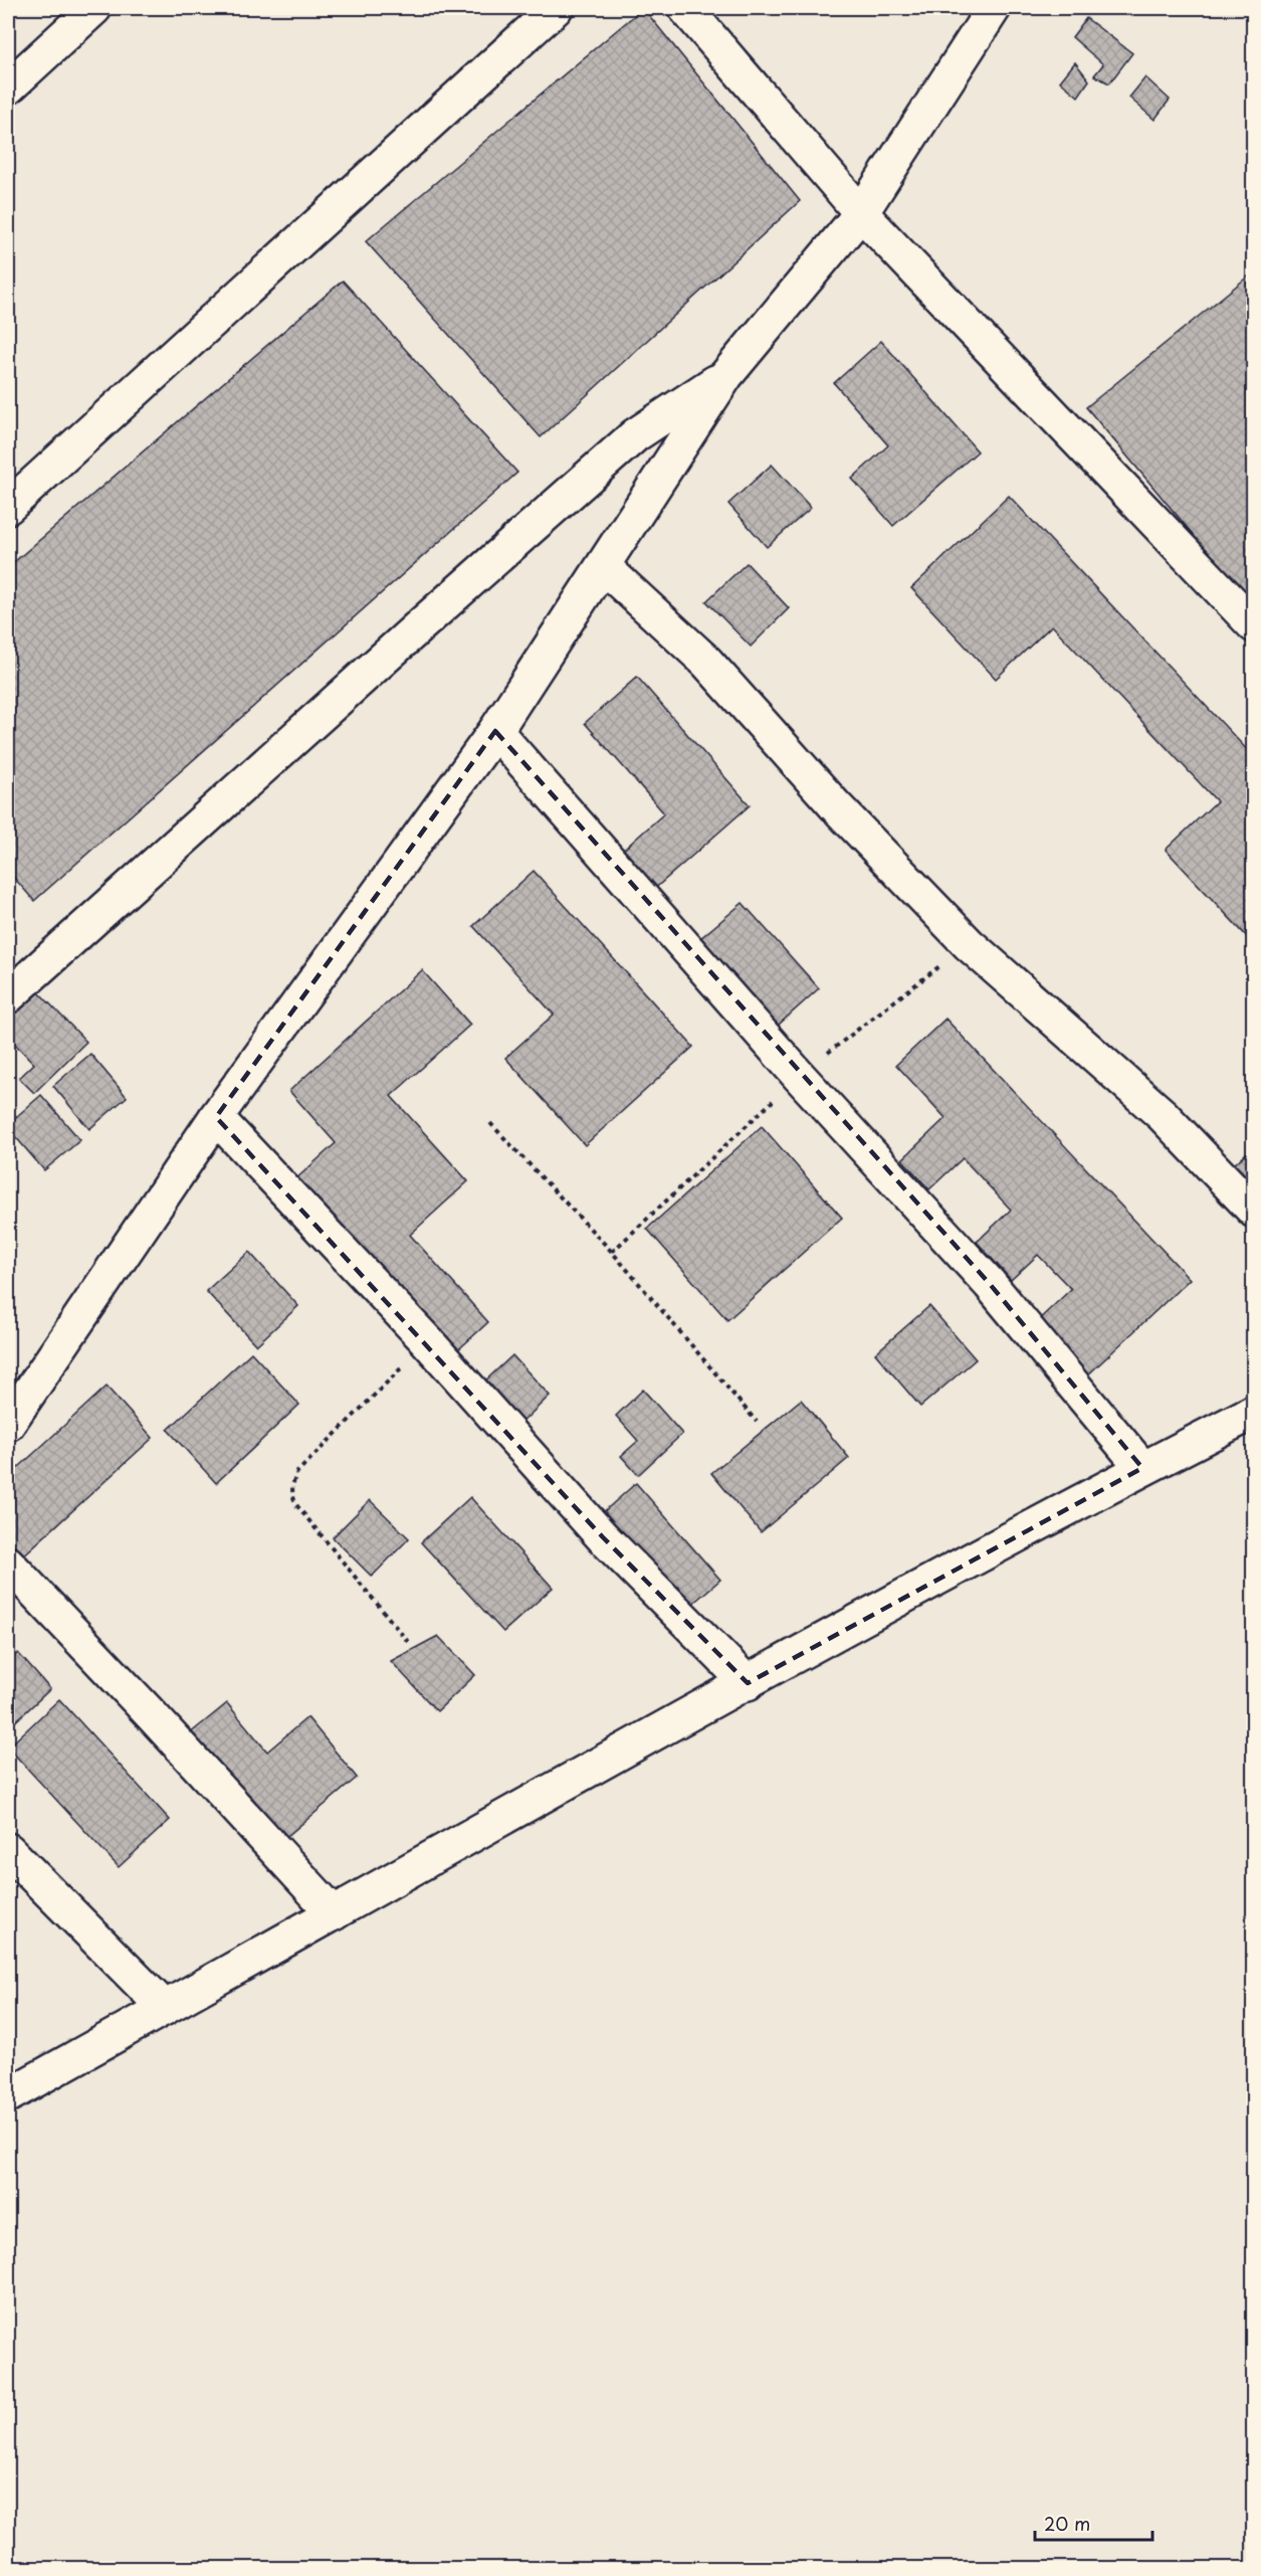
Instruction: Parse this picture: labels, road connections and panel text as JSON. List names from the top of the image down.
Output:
{
  "scale_bar": "20 m"
}
